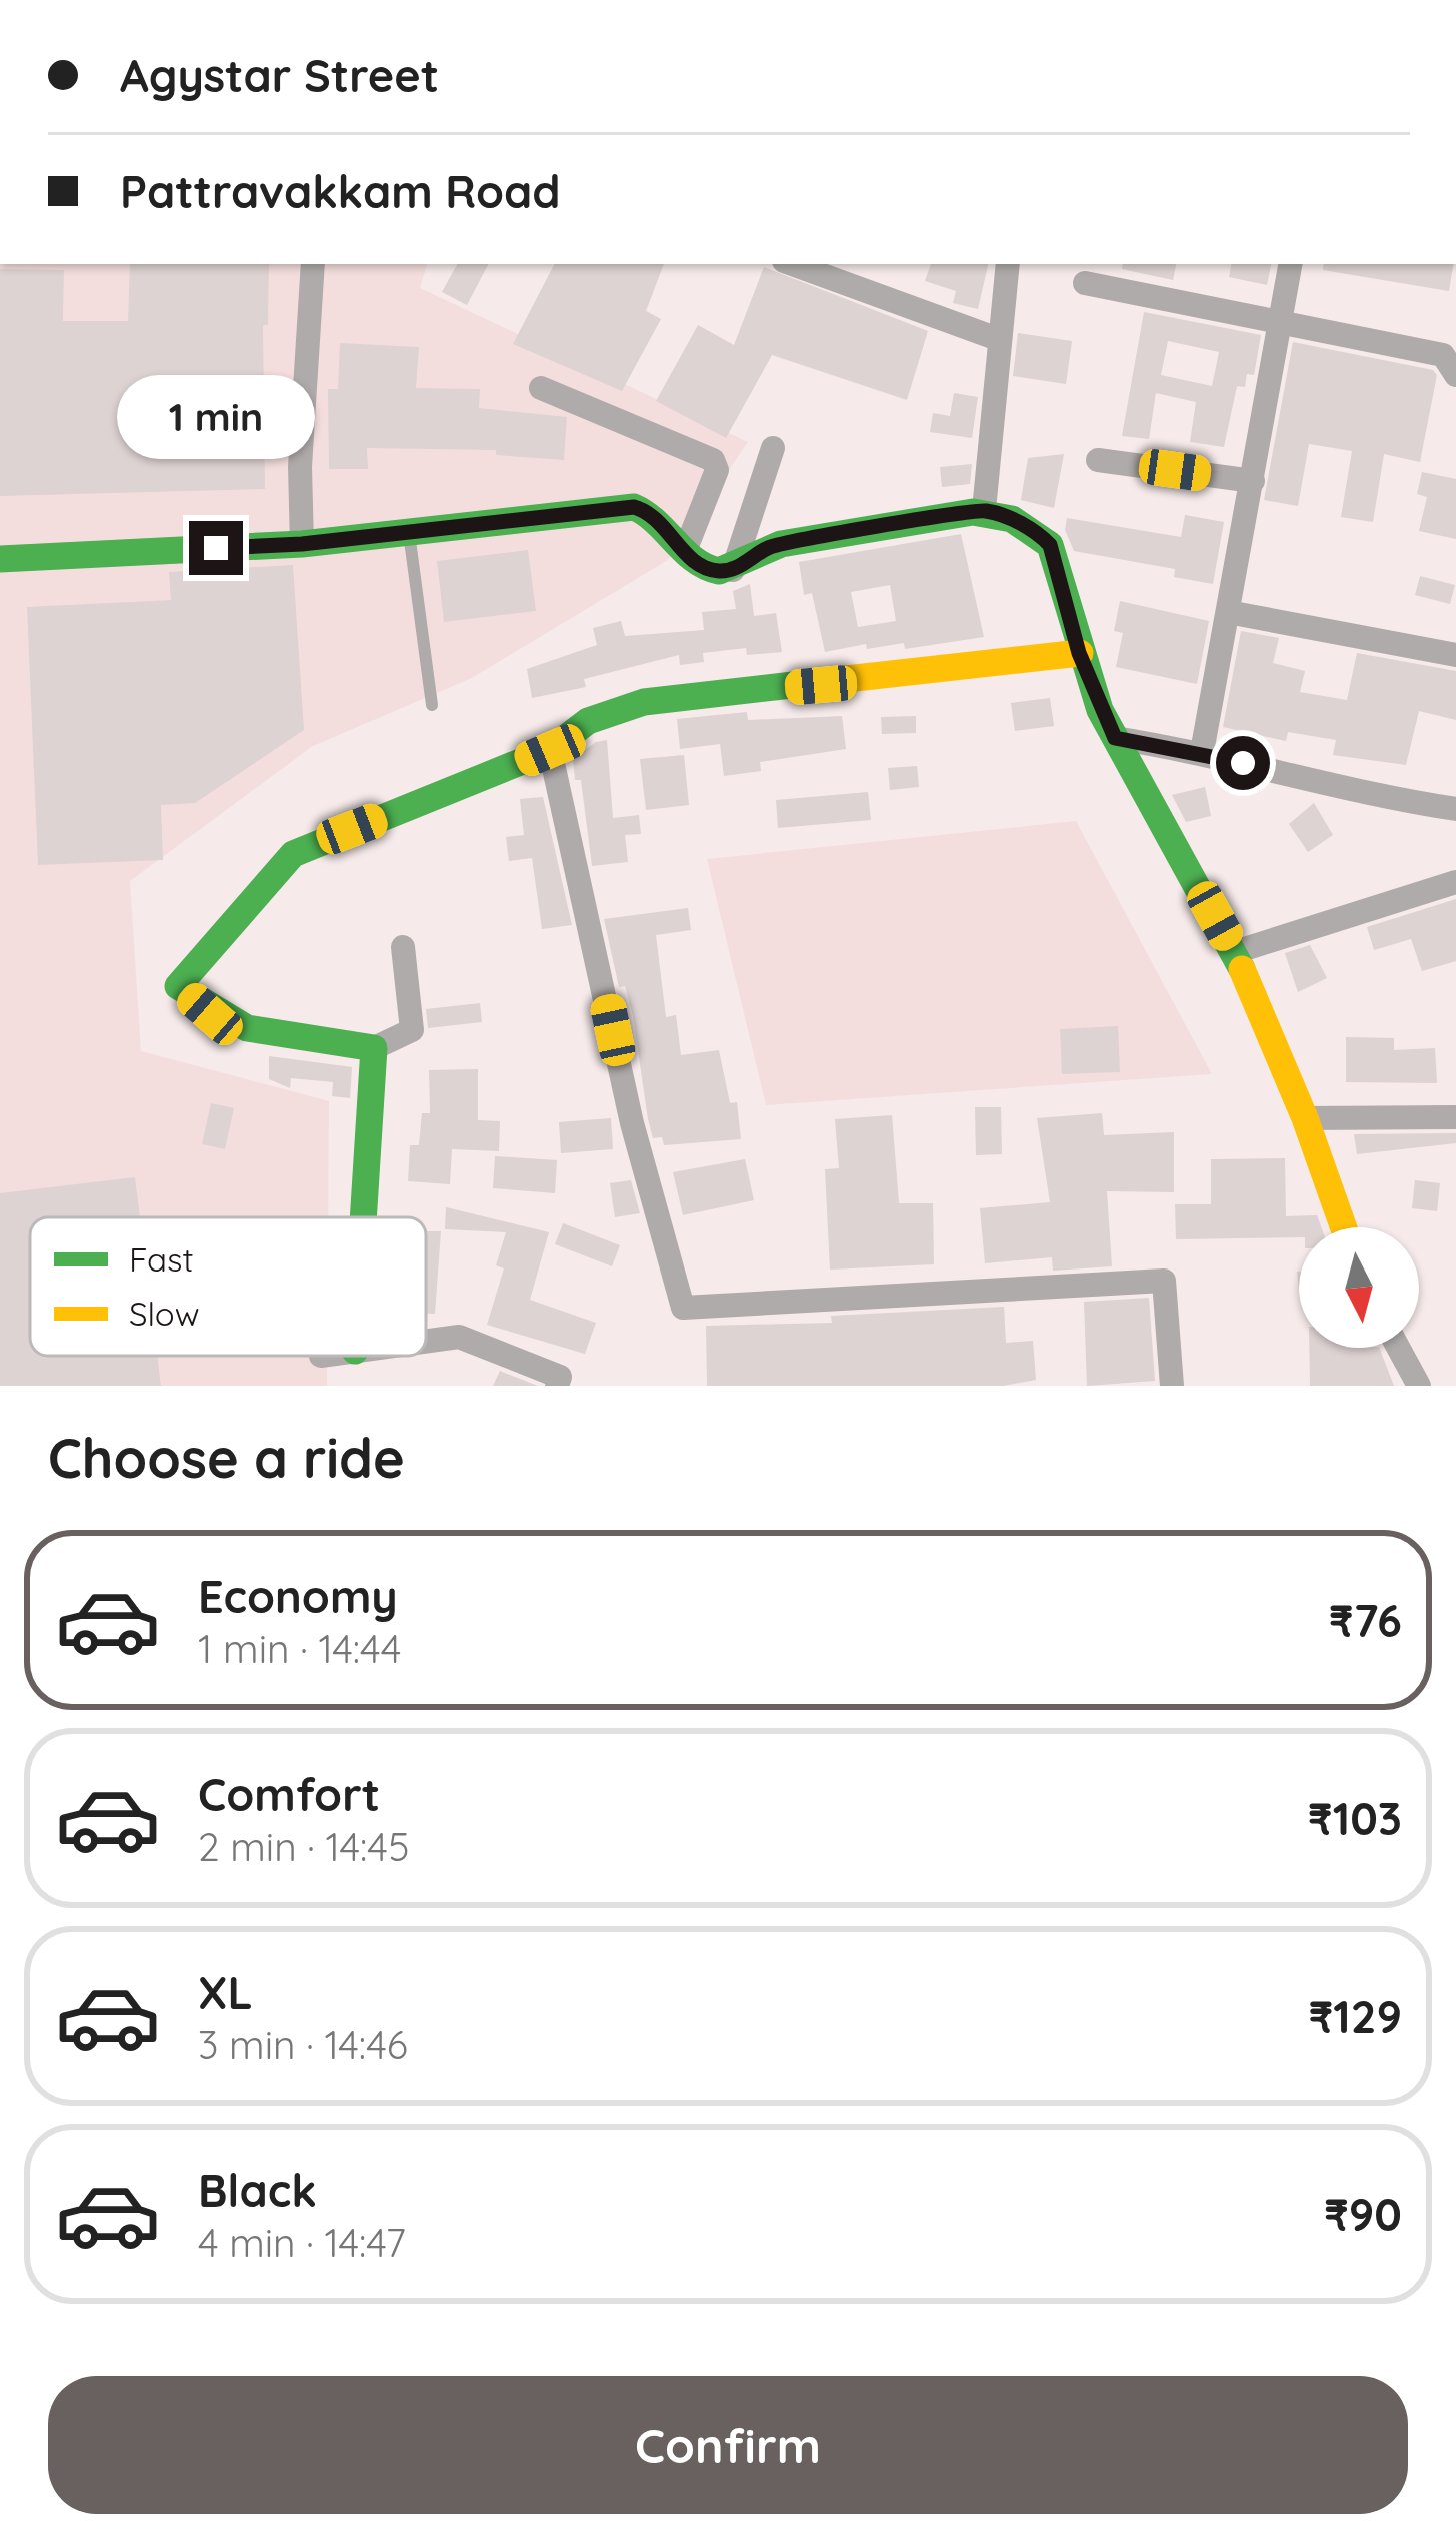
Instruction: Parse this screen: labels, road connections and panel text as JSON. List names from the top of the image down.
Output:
{
  "legend": ["Fast", "Slow"],
  "north": "bottom",
  "page": {
    "banner": ["Agystar Street", "Pattravakkam Road"],
    "bubble": "1 min",
    "heading": "Choose a ride",
    "list": [
      {
        "name": "Economy",
        "note": "1 min · 14:44",
        "value": "₹76"
      },
      {
        "name": "Comfort",
        "note": "2 min · 14:45",
        "value": "₹103"
      },
      {
        "name": "XL",
        "note": "3 min · 14:46",
        "value": "₹129"
      },
      {
        "name": "Black",
        "note": "4 min · 14:47",
        "value": "₹90"
      }
    ],
    "buttons": "Confirm"
  }
}
